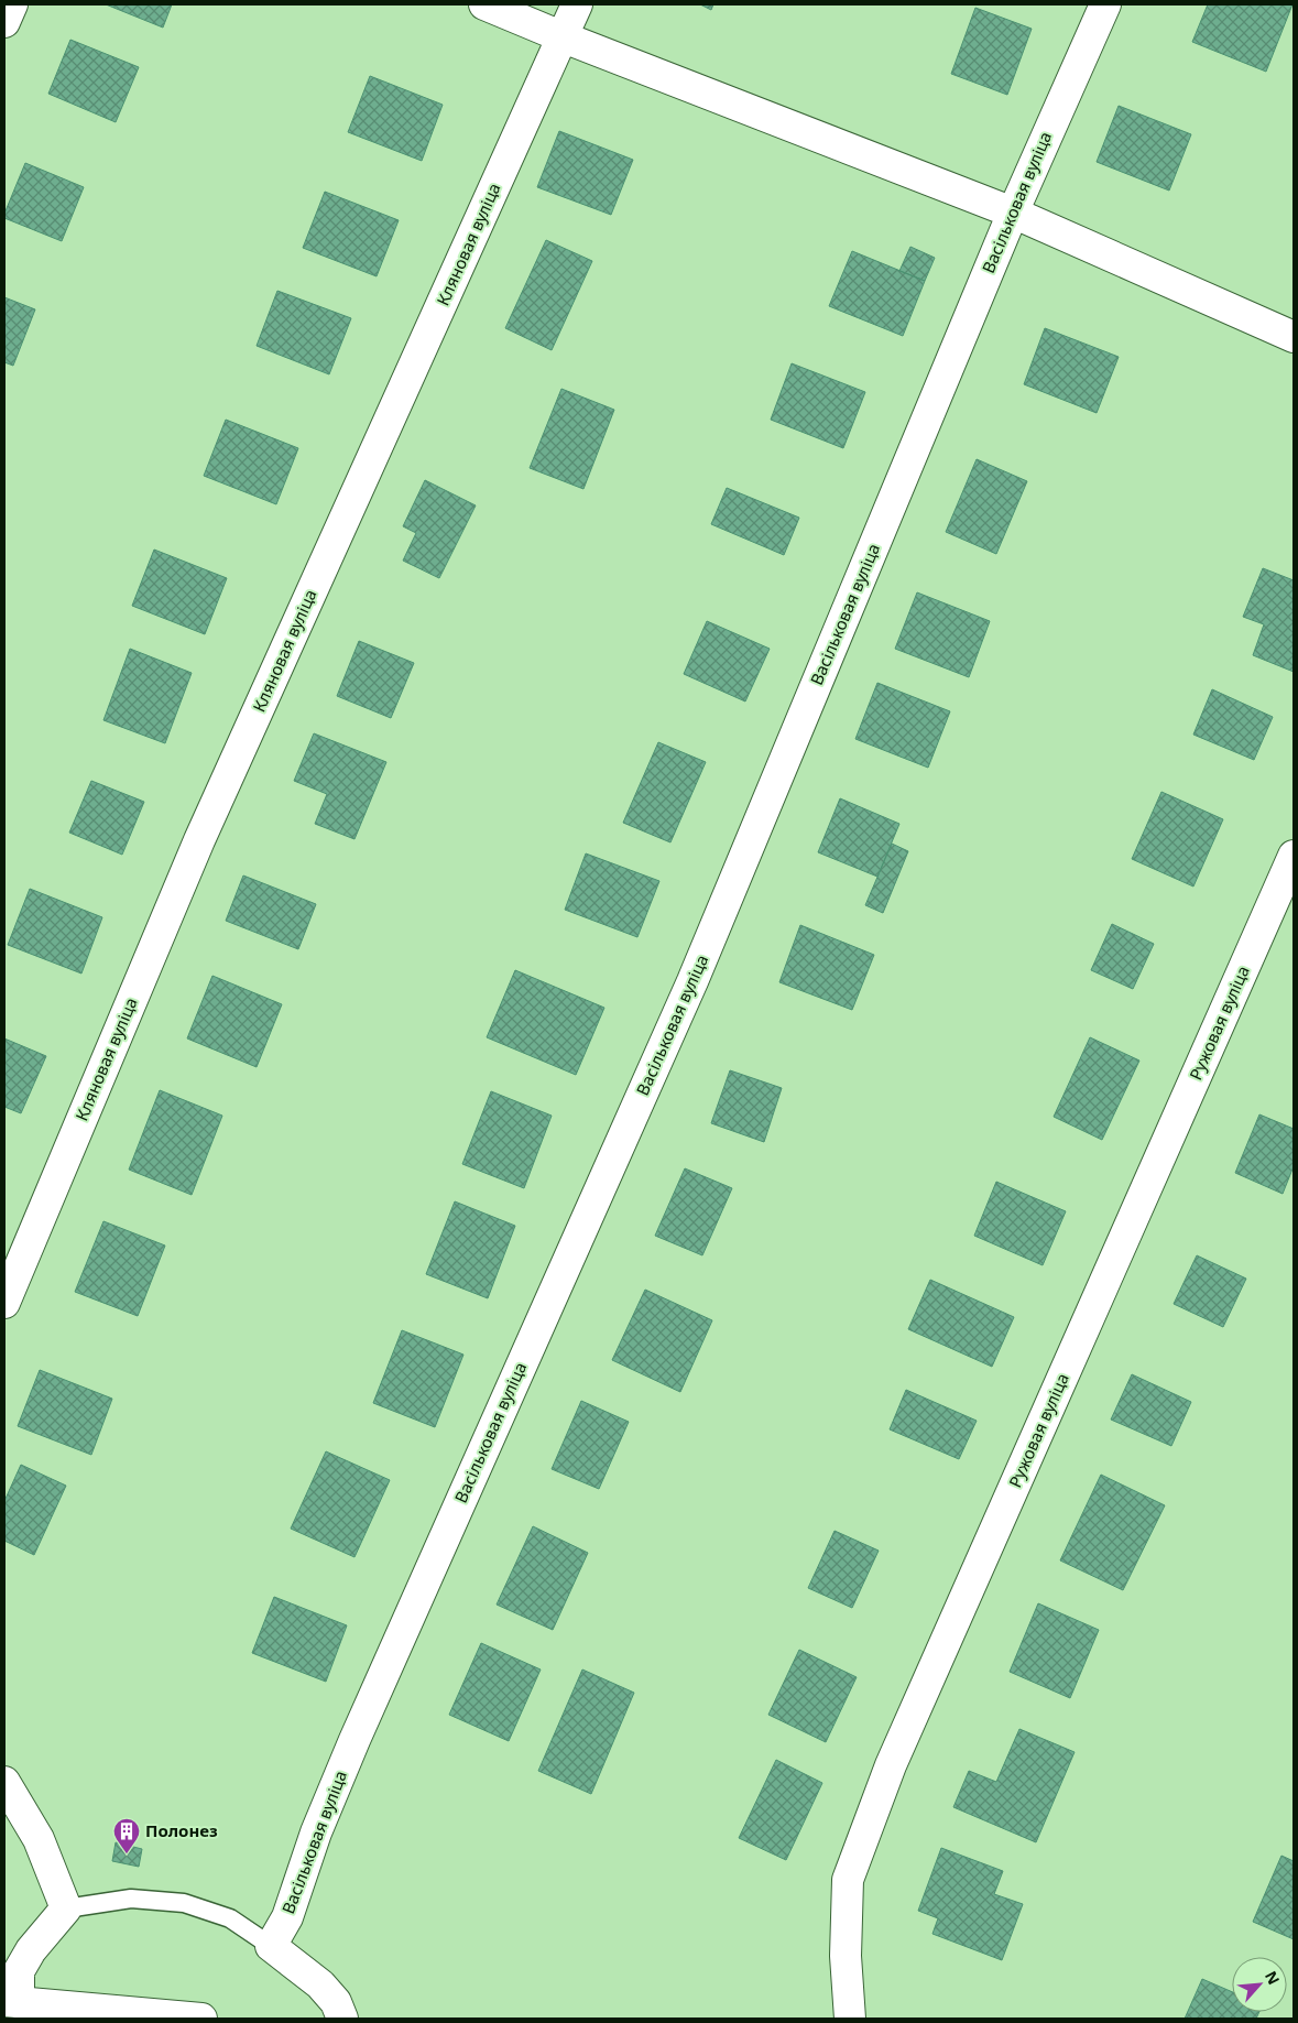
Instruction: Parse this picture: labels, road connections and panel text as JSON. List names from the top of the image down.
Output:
{
  "streets": {
    "street": ["Васільковая вуліца", "Кляновая вуліца", "Ружовая вуліца"]
  },
  "places": {
    "building": ["Полонез"]
  },
  "north": "top right"
}
